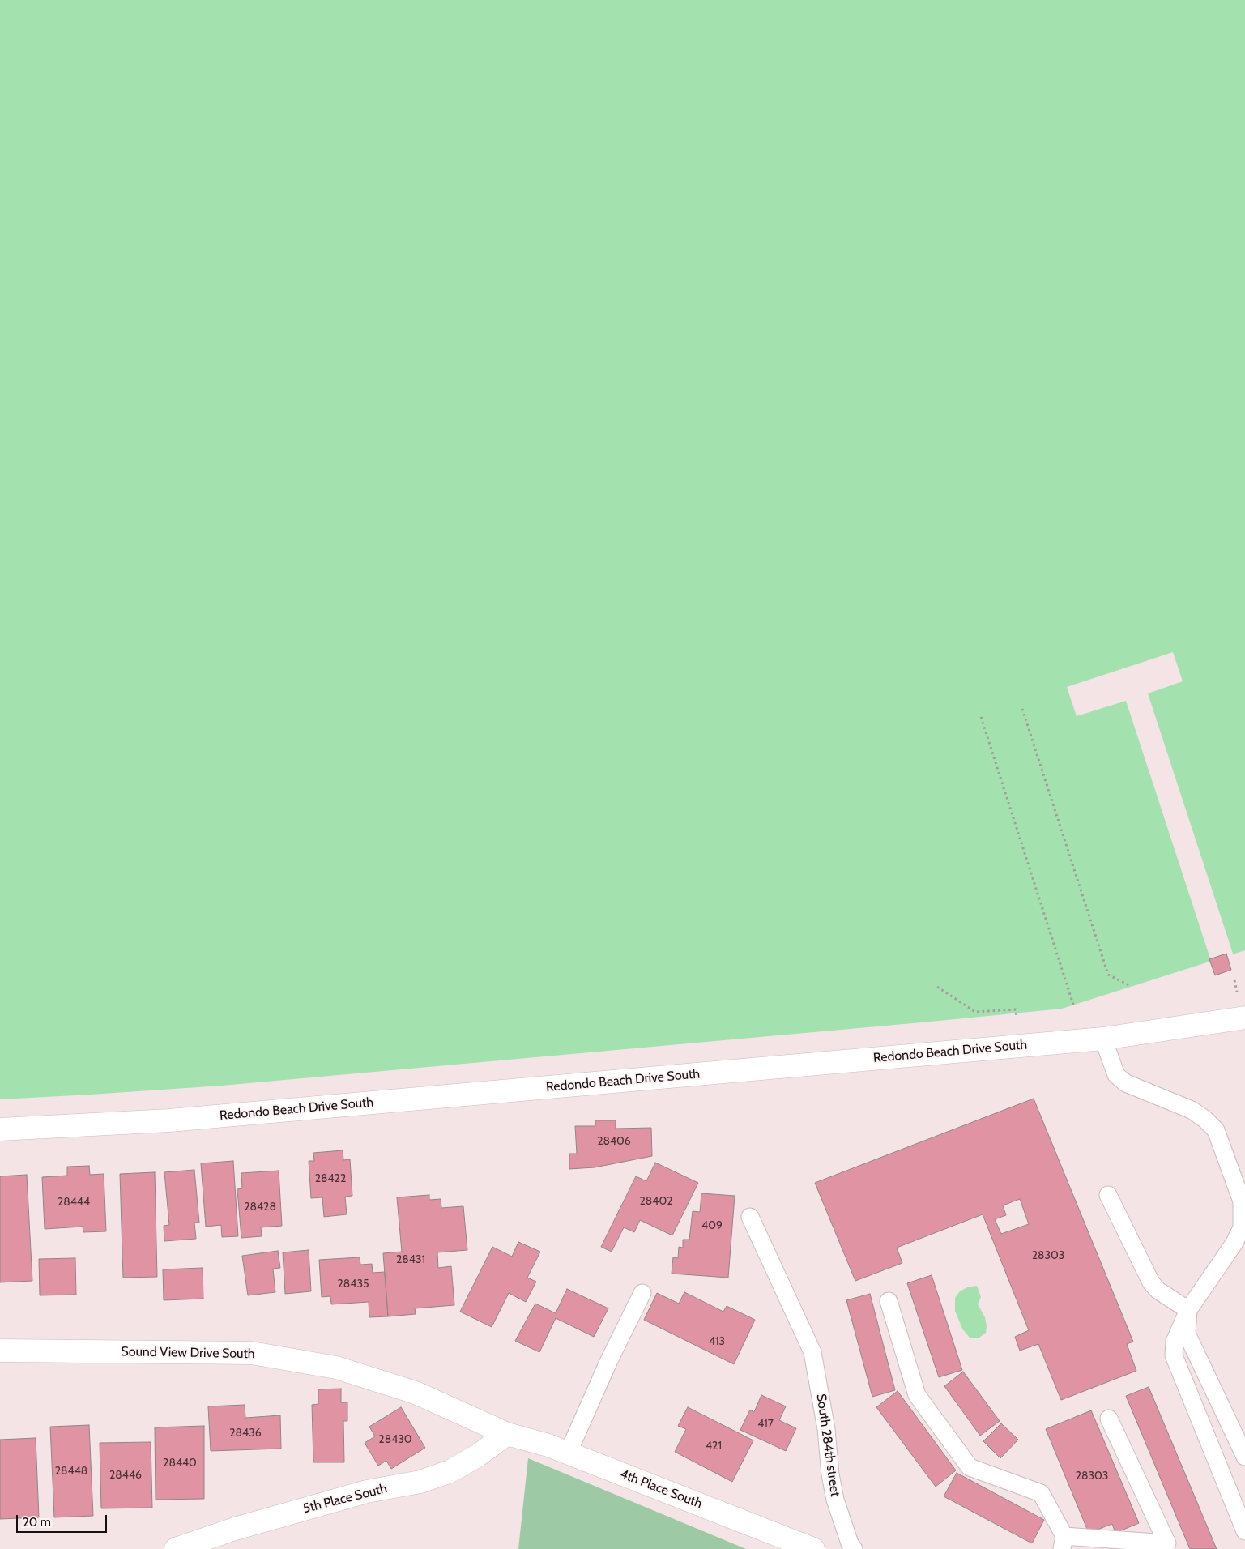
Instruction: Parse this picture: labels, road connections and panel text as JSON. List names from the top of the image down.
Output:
{
  "streets": {
    "street": [
      "Redondo Beach Drive South",
      "Sound View Drive South",
      "4th Place South",
      "5th Place South"
    ],
    "lane": ["South 284th street"]
  },
  "crossings": [
    ["Sound View Drive South", "4th Place South"],
    ["Sound View Drive South", "5th Place South"],
    ["4th Place South", "5th Place South"]
  ],
  "house_numbers": [
    "28406",
    "28422",
    "28402",
    "28444",
    "28428",
    "409",
    "28303",
    "28431",
    "28435",
    "413",
    "417",
    "28436",
    "28430",
    "421",
    "28440",
    "28448",
    "28446",
    "28303"
  ],
  "scale_bar": "20 m"
}
